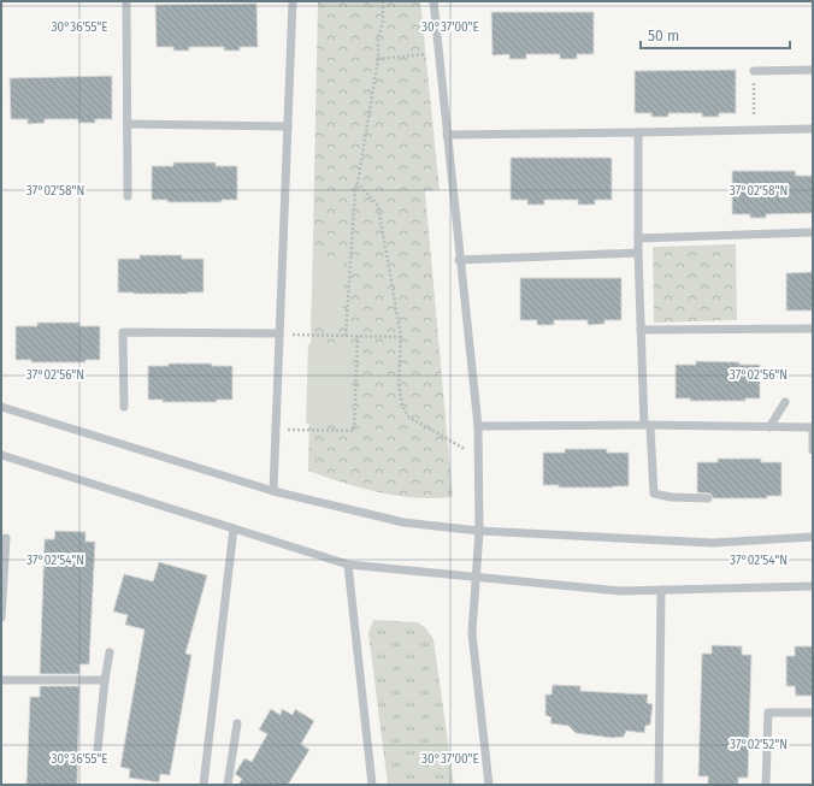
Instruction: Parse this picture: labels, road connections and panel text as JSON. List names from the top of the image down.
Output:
{
  "scale_bar": "50 m",
  "coordinates": [
    "30°36'55\"E",
    "30°37'00\"E",
    "37°02'58\"N",
    "37°02'56\"N",
    "37°02'54\"N",
    "37°02'52\"N"
  ]
}
